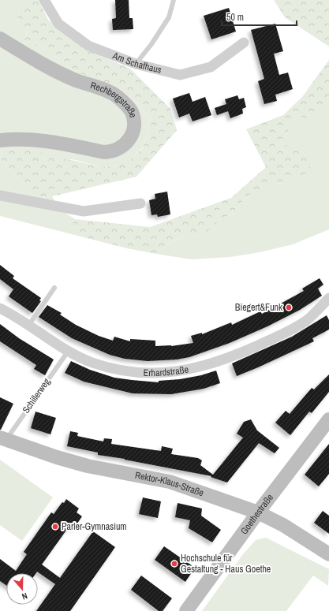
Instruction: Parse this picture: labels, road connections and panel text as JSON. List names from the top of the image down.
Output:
{
  "streets": {
    "main road": ["Rechbergstraße", "Rektor-Klaus-Straße", "Goethestraße"],
    "street": ["Am Schafhaus", "Erhardstraße"],
    "lane": ["Schillerweg"]
  },
  "crossings": [
    ["Erhardstraße", "Schillerweg"],
    ["Schillerweg", "Rektor-Klaus-Straße"],
    ["Rektor-Klaus-Straße", "Goethestraße"]
  ],
  "places": ["Biegert&Funk", "Parler-Gymnasium", "Hochschule für Gestaltung - Haus Goethe"],
  "scale_bar": "50 m",
  "north": "bottom"
}
